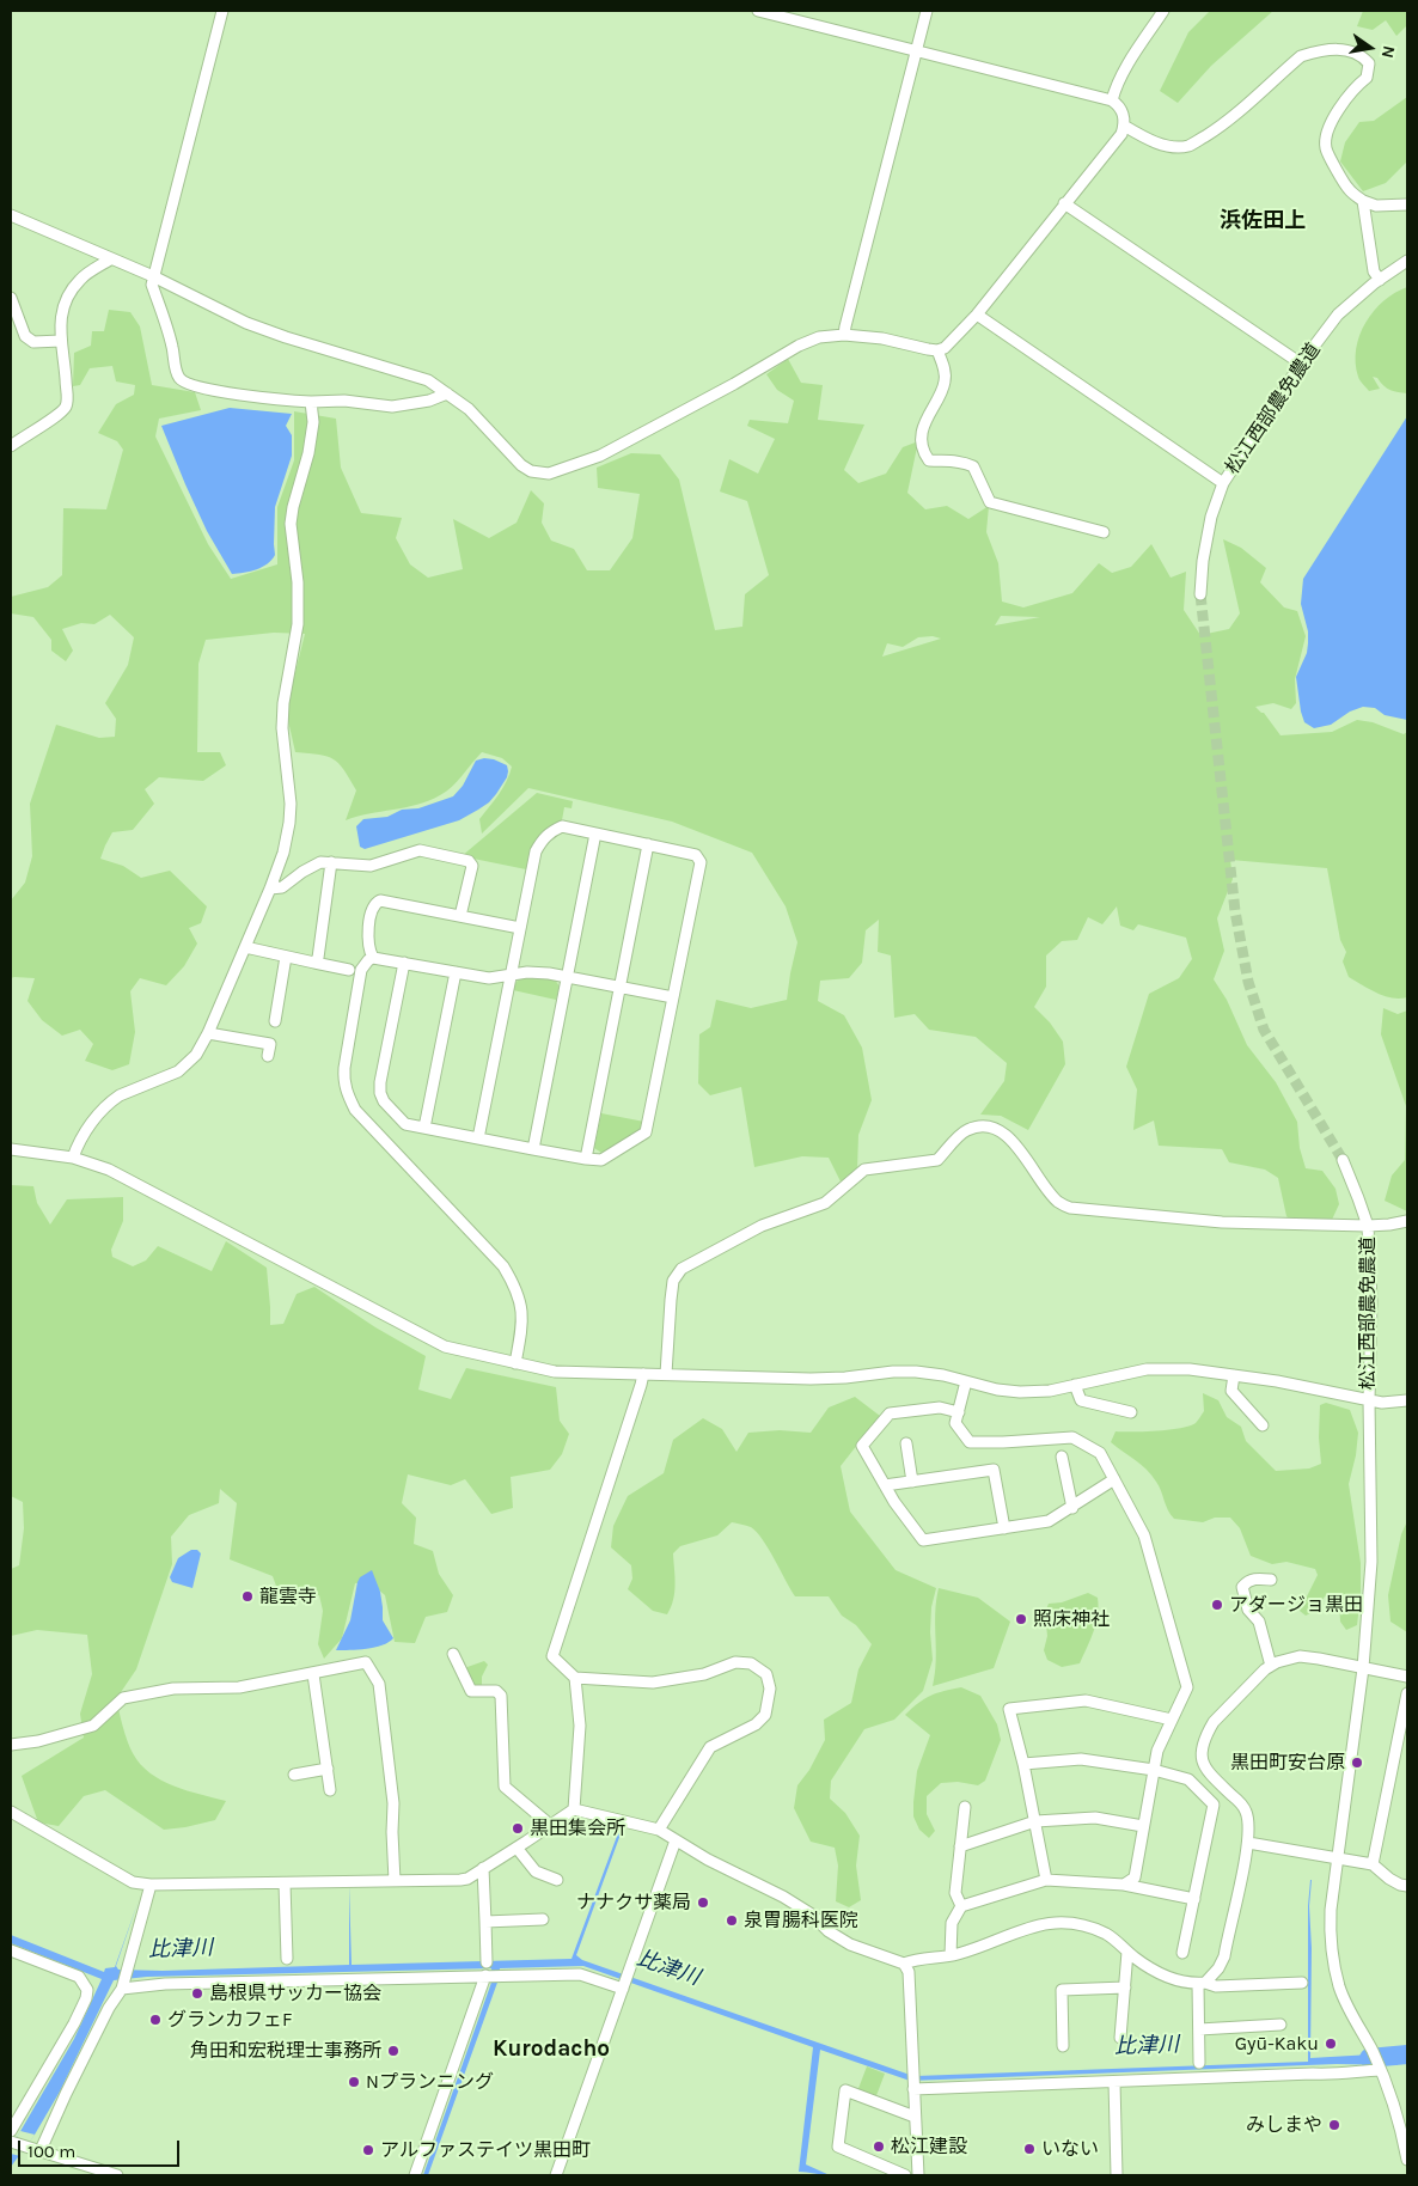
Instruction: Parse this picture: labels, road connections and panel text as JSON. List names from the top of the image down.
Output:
{
  "streets": {
    "street": ["松江西部農免農道"]
  },
  "districts": ["浜佐田上", "Kurodacho"],
  "water": ["比津川"],
  "places": [
    "龍雲寺",
    "アダージョ黒田",
    "照床神社",
    "黒田町安台原",
    "黒田集会所",
    "ナナクサ薬局",
    "泉胃腸科医院",
    "島根県サッカー協会",
    "グランカフェF",
    "Gyū-Kaku",
    "角田和宏税理士事務所",
    "Nプランニング",
    "みしまや",
    "松江建設",
    "いない",
    "アルファステイツ黒田町"
  ],
  "scale_bar": "100 m",
  "north": "right"
}
